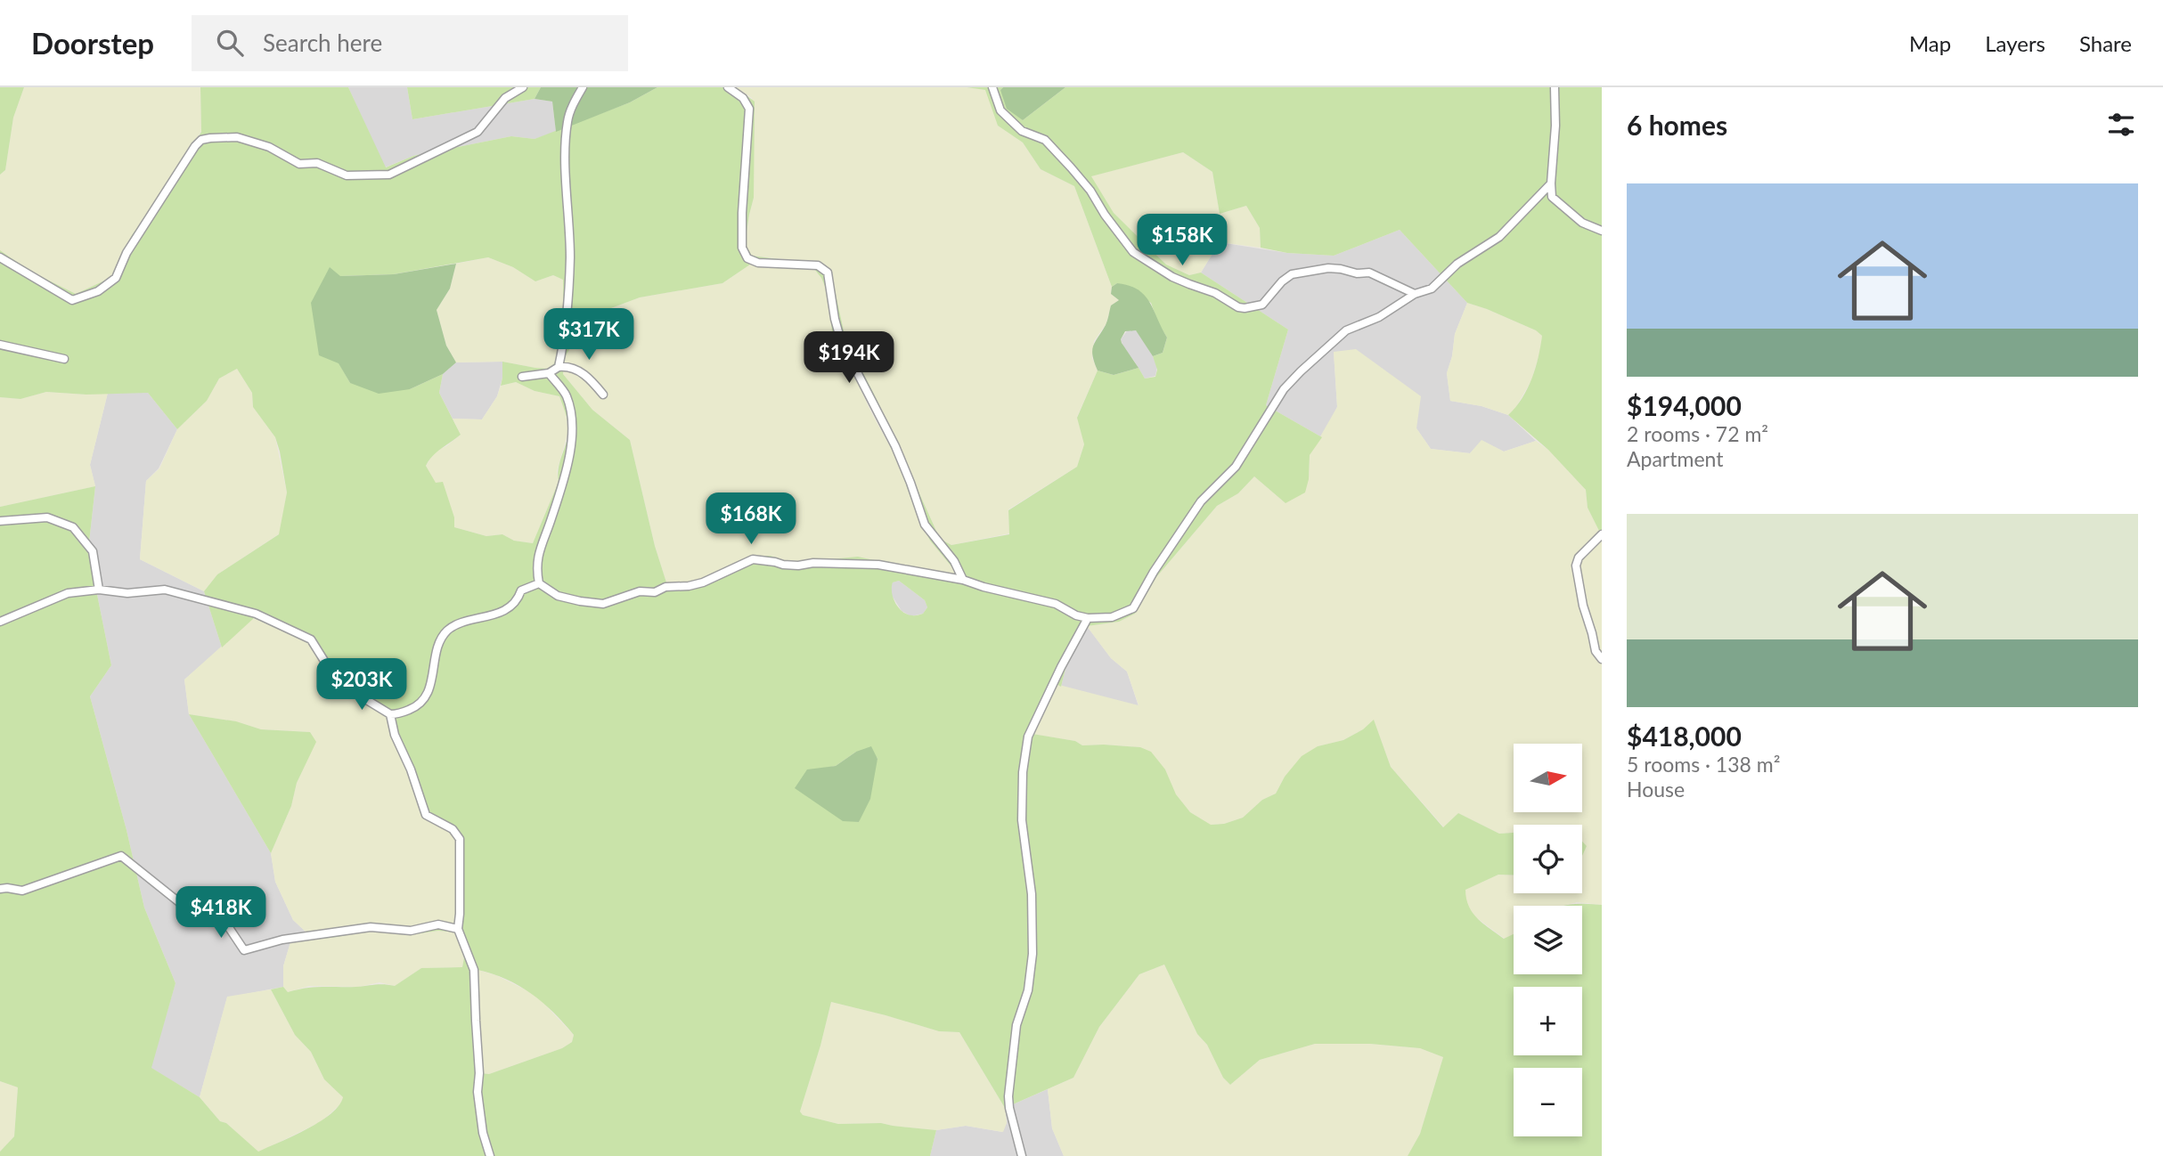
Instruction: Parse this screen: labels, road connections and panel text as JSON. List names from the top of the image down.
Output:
{
  "north": "right",
  "page": {
    "header": "Doorstep",
    "search": "Search here",
    "nav": ["Map", "Layers", "Share"],
    "heading": "6 homes",
    "list": [
      {
        "name": "$194,000",
        "note": "2 rooms · 72 m² · Apartment"
      },
      {
        "name": "$418,000",
        "note": "5 rooms · 138 m² · House"
      }
    ],
    "price": [
      "$158K",
      "$317K",
      "$194K",
      "$168K",
      "$203K",
      "$418K"
    ],
    "map_buttons": ["+", "−"]
  }
}
